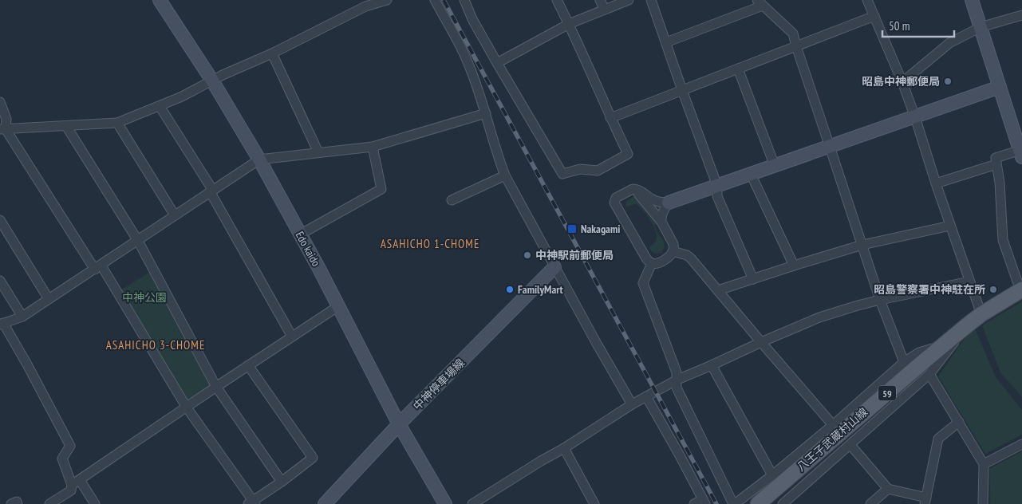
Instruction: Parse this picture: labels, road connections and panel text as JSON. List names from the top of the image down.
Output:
{
  "streets": {
    "main road": ["59", "八王子武蔵村山線"],
    "street": ["Edo kaido", "中神停車場線"]
  },
  "crossings": [
    ["Edo kaido", "中神停車場線"]
  ],
  "districts": ["ASAHICHO 1-CHOME", "ASAHICHO 3-CHOME"],
  "parks": ["中神公園"],
  "places": {
    "other": [
      "昭島中神郵便局",
      "中神駅前郵便局",
      "FamilyMart",
      "昭島警察署中神駐在所"
    ],
    "transit": ["Nakagami"]
  },
  "scale_bar": "50 m"
}
